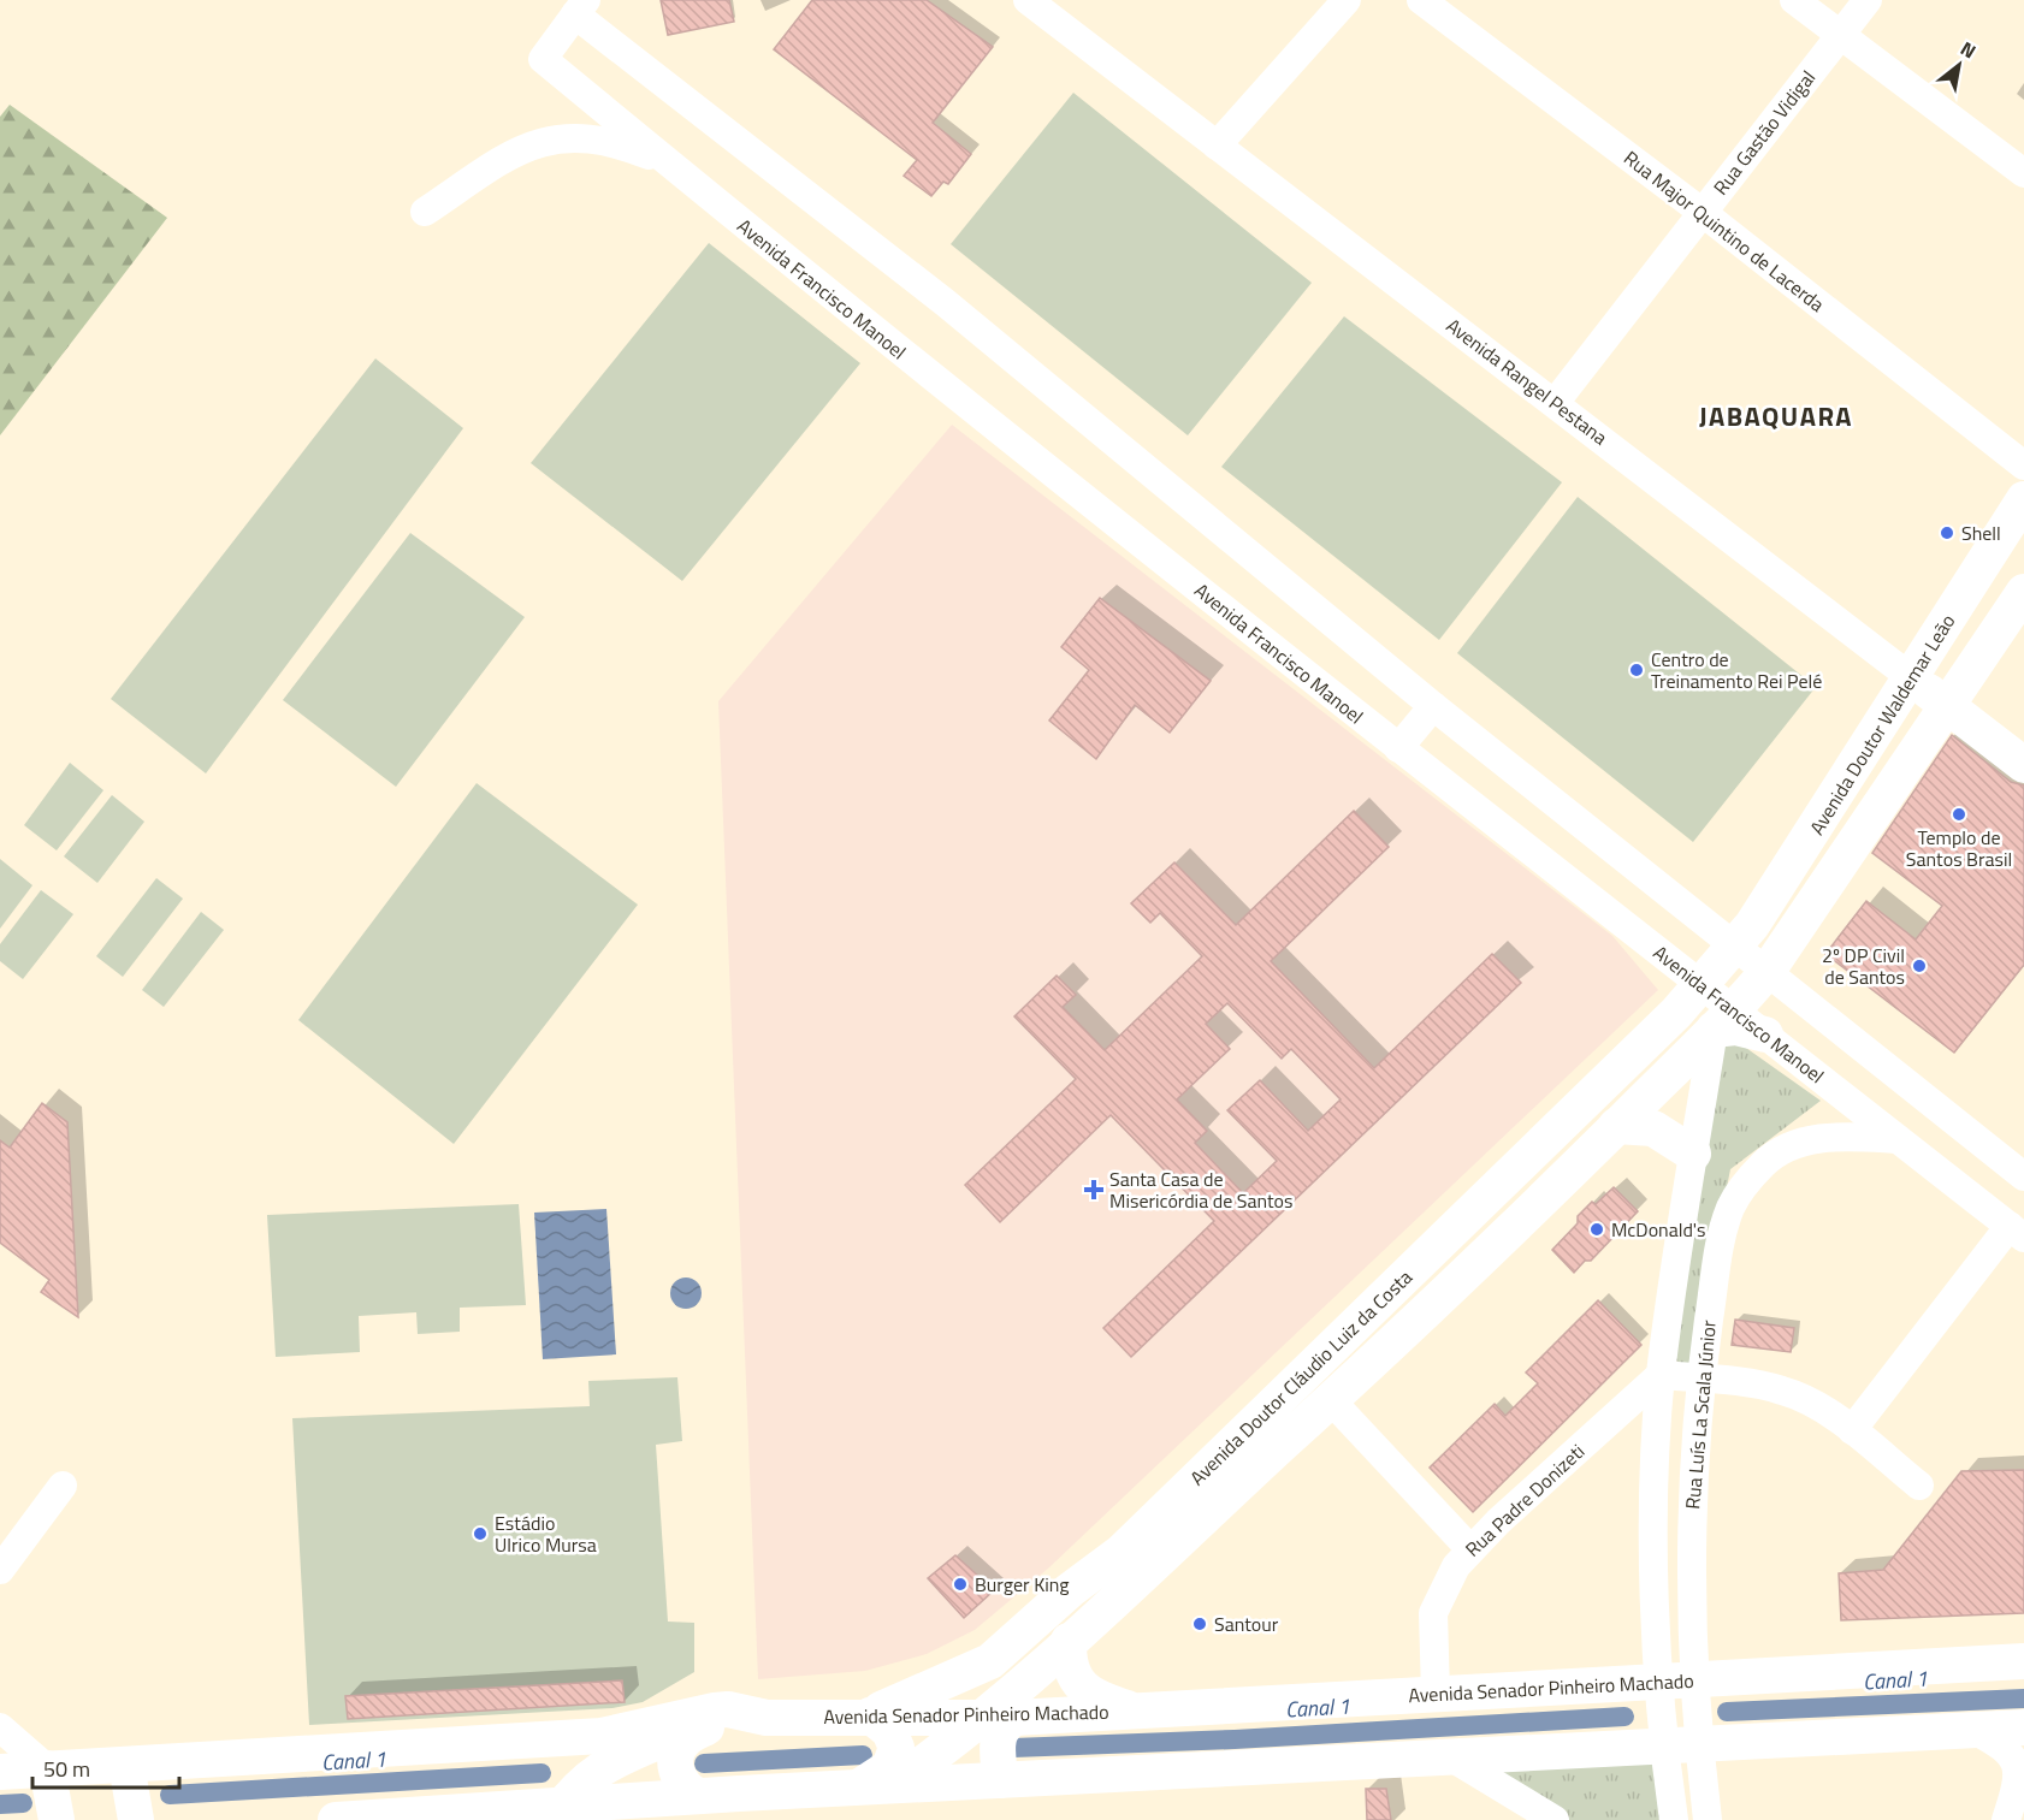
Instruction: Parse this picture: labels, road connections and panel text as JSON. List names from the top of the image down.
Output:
{
  "streets": {
    "main road": [
      "Avenida Rangel Pestana",
      "Avenida Doutor Waldemar Leão",
      "Avenida Doutor Cláudio Luiz da Costa",
      "Avenida Senador Pinheiro Machado"
    ],
    "street": [
      "Rua Gastão Vidigal",
      "Rua Major Quintino de Lacerda",
      "Avenida Francisco Manoel",
      "Rua Luís La Scala Júnior",
      "Rua Padre Donizeti"
    ]
  },
  "crossings": [
    ["Rua Gastão Vidigal", "Rua Major Quintino de Lacerda"],
    ["Rua Gastão Vidigal", "Avenida Rangel Pestana"],
    ["Avenida Francisco Manoel", "Avenida Doutor Waldemar Leão"],
    ["Avenida Francisco Manoel", "Avenida Doutor Cláudio Luiz da Costa"],
    ["Avenida Francisco Manoel", "Rua Luís La Scala Júnior"],
    ["Avenida Rangel Pestana", "Avenida Doutor Waldemar Leão"],
    ["Avenida Doutor Waldemar Leão", "Avenida Doutor Cláudio Luiz da Costa"],
    ["Avenida Doutor Waldemar Leão", "Rua Luís La Scala Júnior"],
    ["Avenida Doutor Cláudio Luiz da Costa", "Rua Luís La Scala Júnior"],
    ["Avenida Doutor Cláudio Luiz da Costa", "Avenida Senador Pinheiro Machado"],
    ["Rua Luís La Scala Júnior", "Rua Padre Donizeti"],
    ["Rua Luís La Scala Júnior", "Avenida Senador Pinheiro Machado"],
    ["Rua Padre Donizeti", "Avenida Senador Pinheiro Machado"]
  ],
  "districts": ["JABAQUARA"],
  "water": ["Canal 1"],
  "places": {
    "other": [
      "Shell",
      "Centro de Treinamento Rei Pelé",
      "Templo de Santos Brasil",
      "2º DP Civil de Santos",
      "McDonald's",
      "Estádio Ulrico Mursa",
      "Burger King",
      "Santour"
    ],
    "health": ["Santa Casa de Misericórdia de Santos"]
  },
  "scale_bar": "50 m",
  "north": "top right"
}
